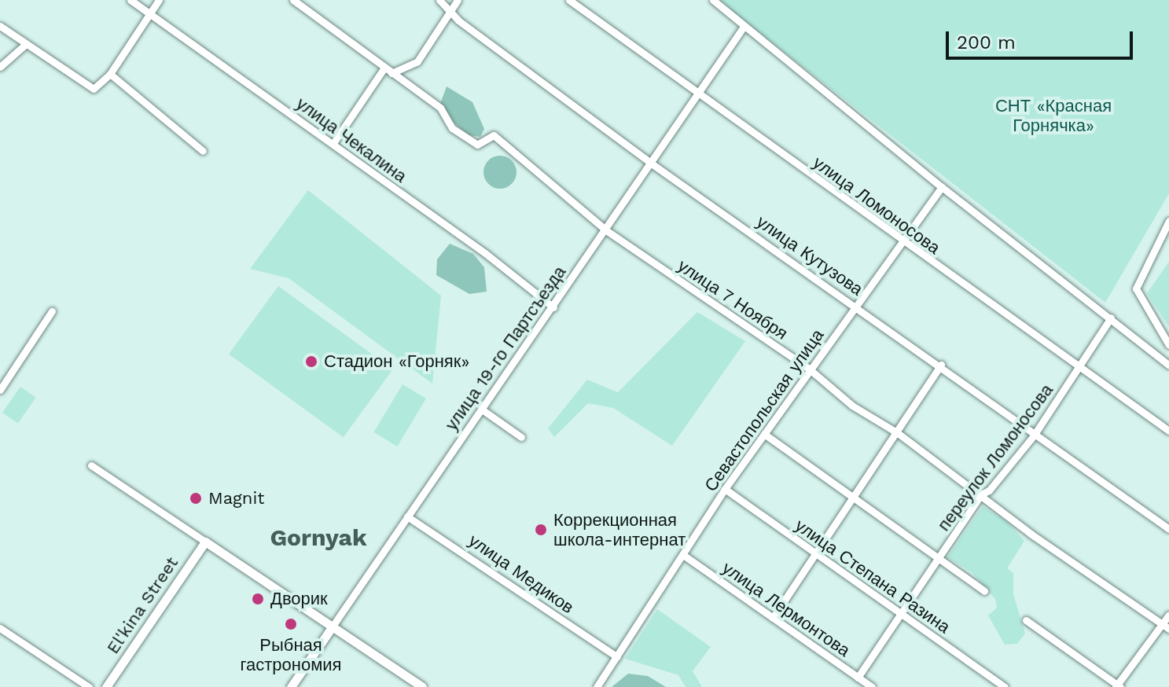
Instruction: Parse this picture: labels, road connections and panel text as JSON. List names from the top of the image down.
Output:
{
  "streets": {
    "street": [
      "улица Чекалина",
      "улица Ломоносова",
      "улица Кутузова",
      "улица 7 Ноября",
      "улица 19-го Партсъезда",
      "Севастопольская улица",
      "переулок Ломоносова",
      "улица Медиков",
      "улица Степана Разина",
      "El'kina Street",
      "улица Лермонтова"
    ]
  },
  "crossings": [
    ["улица Чекалина", "улица 19-го Партсъезда"],
    ["улица Ломоносова", "улица 19-го Партсъезда"],
    ["улица Ломоносова", "Севастопольская улица"],
    ["улица Ломоносова", "переулок Ломоносова"],
    ["улица Кутузова", "улица 19-го Партсъезда"],
    ["улица Кутузова", "Севастопольская улица"],
    ["улица Кутузова", "переулок Ломоносова"],
    ["улица 7 Ноября", "улица 19-го Партсъезда"],
    ["улица 7 Ноября", "Севастопольская улица"],
    ["улица 7 Ноября", "переулок Ломоносова"],
    ["улица 19-го Партсъезда", "улица Медиков"],
    ["Севастопольская улица", "улица Медиков"],
    ["Севастопольская улица", "улица Степана Разина"],
    ["Севастопольская улица", "улица Лермонтова"],
    ["переулок Ломоносова", "улица Степана Разина"],
    ["переулок Ломоносова", "улица Лермонтова"]
  ],
  "districts": ["Gornyak"],
  "parks": ["СНТ «Красная Горнячка»"],
  "places": [
    "Стадион «Горняк»",
    "Magnit",
    "Коррекционная школа-интернат",
    "Дворик",
    "Рыбная гастрономия"
  ],
  "scale_bar": "200 m"
}
